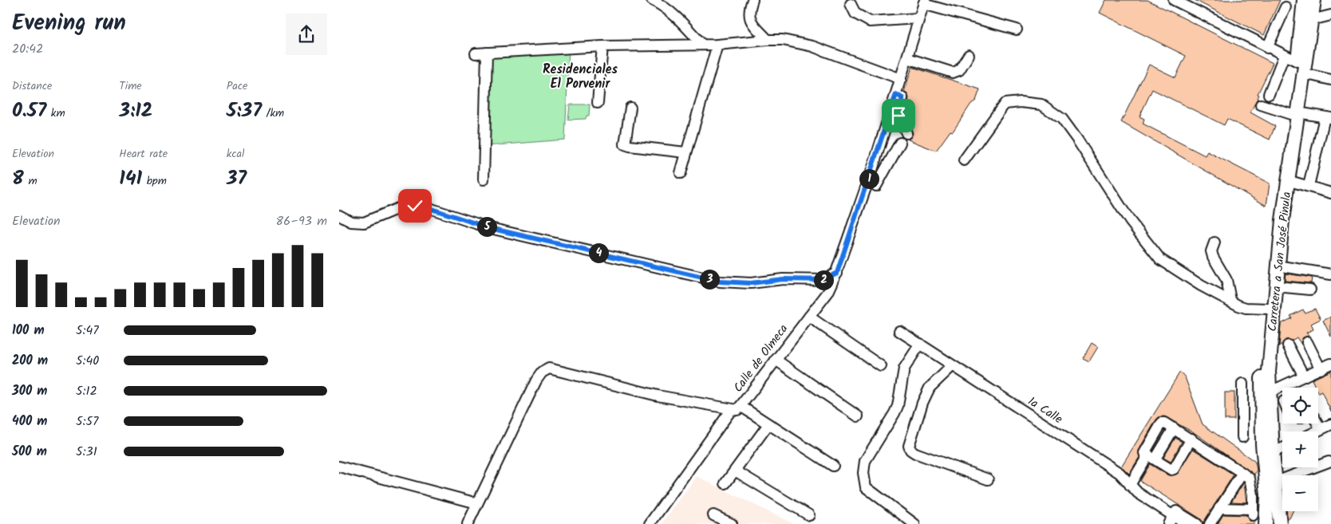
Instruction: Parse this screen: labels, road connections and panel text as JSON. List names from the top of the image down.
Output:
{
  "streets": {
    "main road": ["Carretera a San José Pinula"],
    "street": ["Calle de Olmeca", "1a Calle"]
  },
  "districts": ["Residenciales El Porvenir"],
  "page": {
    "heading": ["Evening run", "20:42"],
    "stats": [
      ["Distance", "0.57 km"],
      ["Time", "3:12"],
      ["Pace", "5:37 /km"],
      ["Elevation", "8 m"],
      ["Heart rate", "141 bpm"],
      ["kcal", "37"]
    ],
    "pins": [
      "1",
      "5",
      "4",
      "3",
      "2"
    ],
    "chart": ["Elevation", "86–93 m"],
    "list": [
      {
        "name": "100 m",
        "note": "5:47"
      },
      {
        "name": "200 m",
        "note": "5:40"
      },
      {
        "name": "300 m",
        "note": "5:12"
      },
      {
        "name": "400 m",
        "note": "5:57"
      },
      {
        "name": "500 m",
        "note": "5:31"
      }
    ],
    "map_buttons": ["+", "−"]
  }
}
